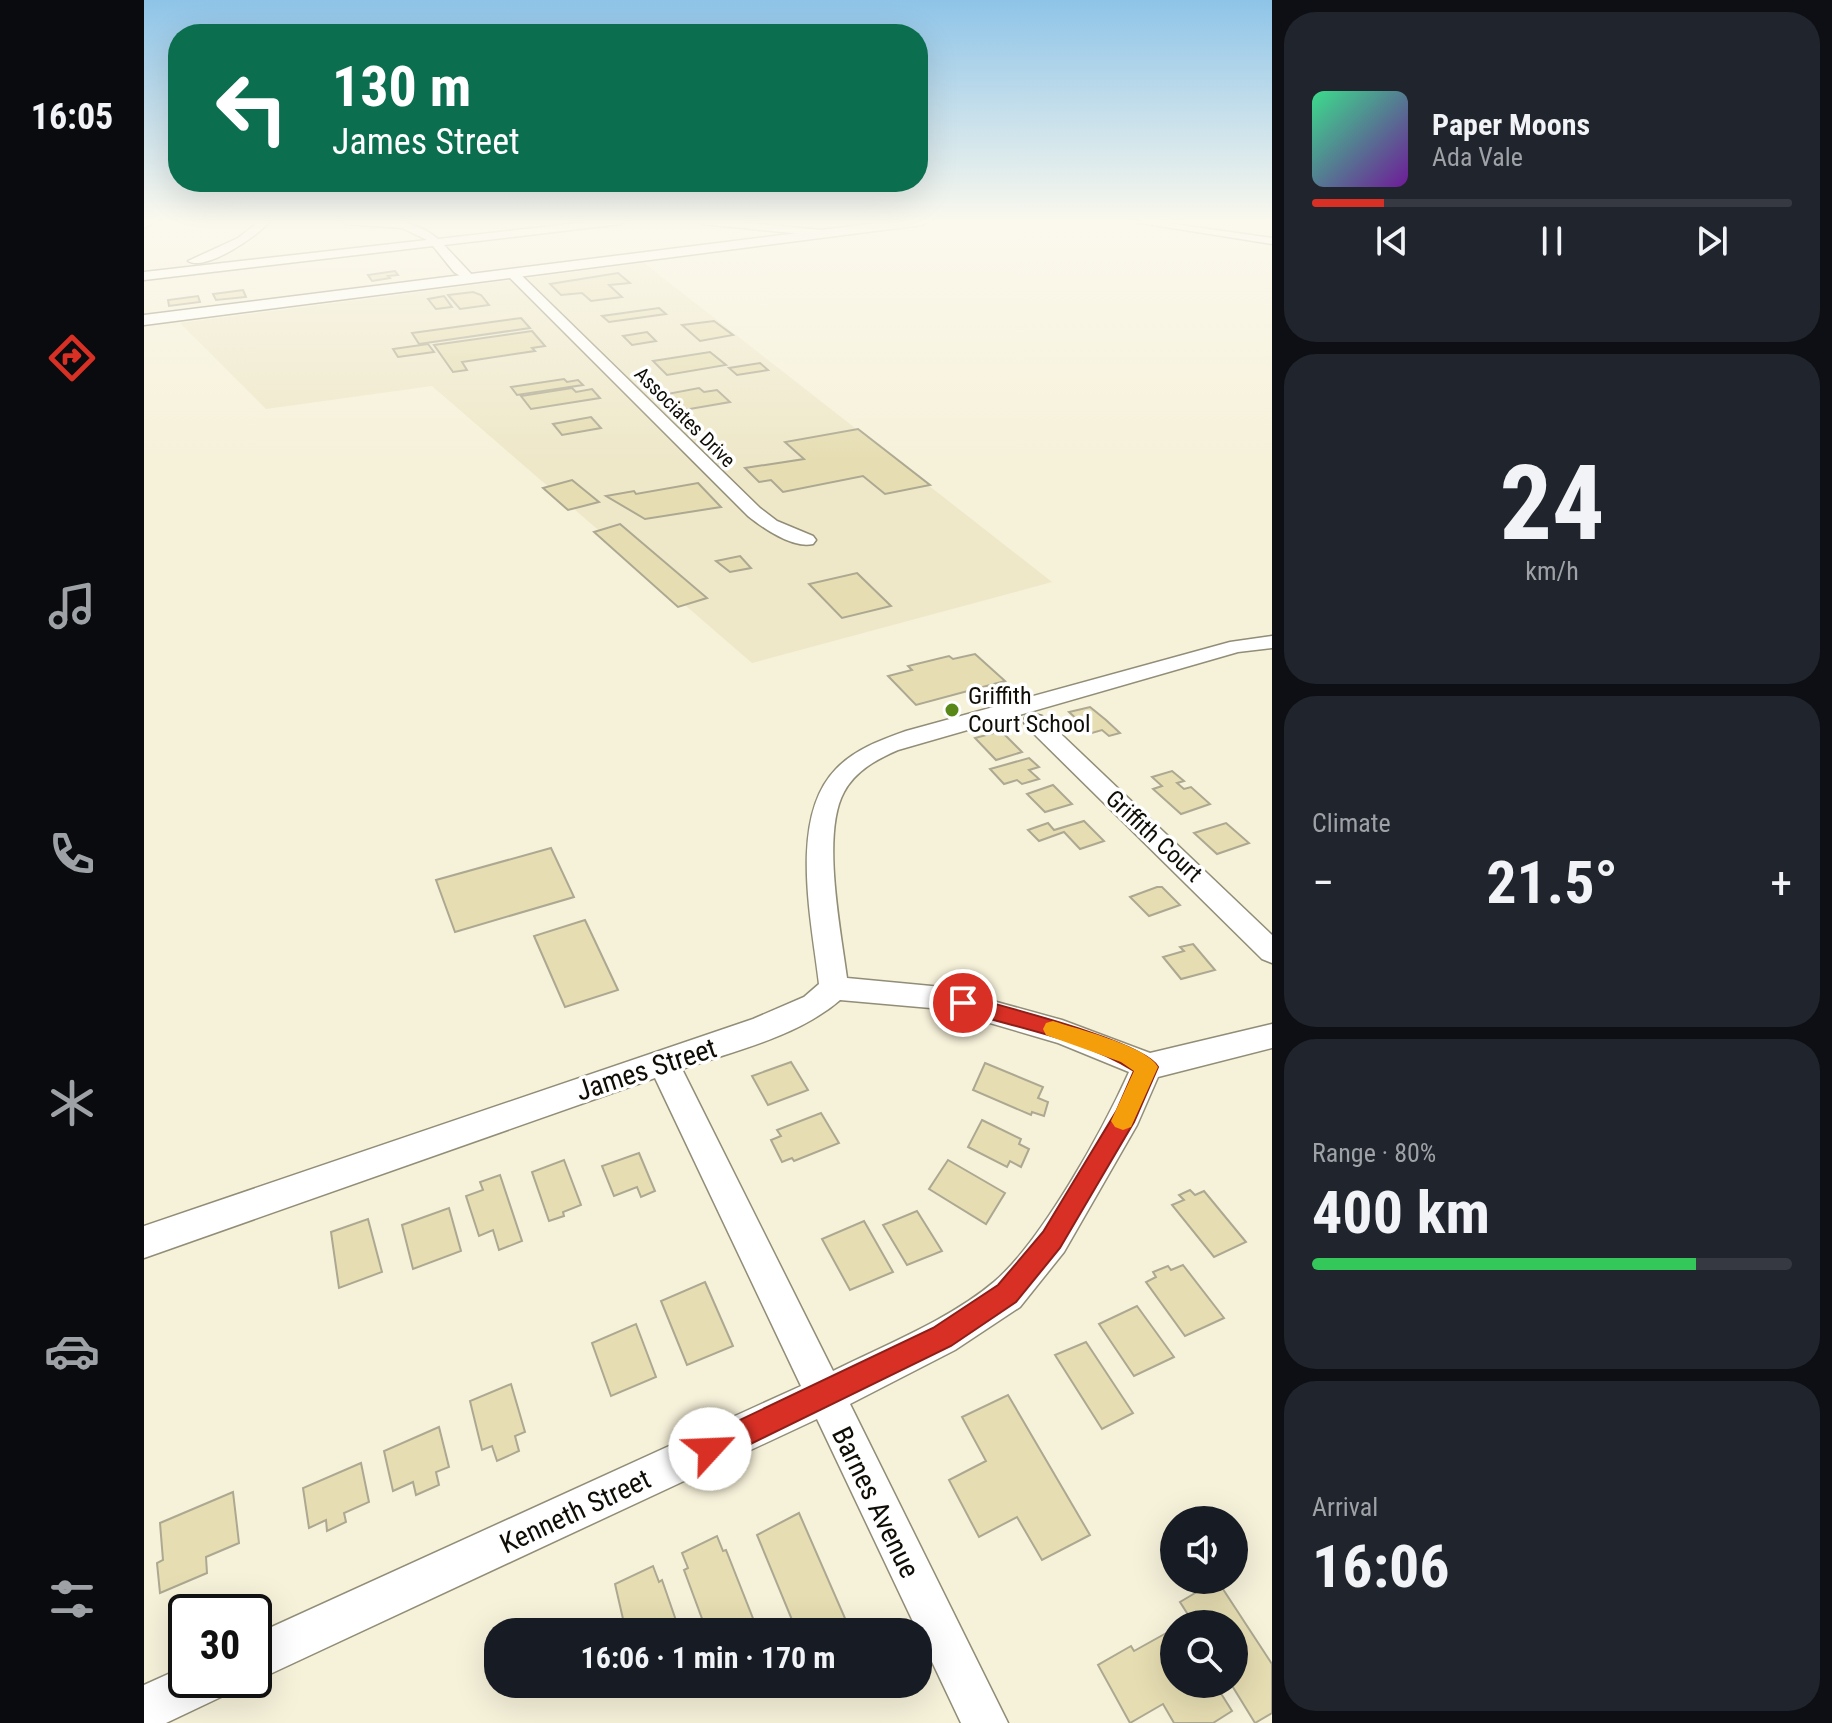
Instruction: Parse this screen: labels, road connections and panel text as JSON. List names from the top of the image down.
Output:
{
  "streets": {
    "street": [
      "Associates Drive",
      "Griffith Court",
      "James Street",
      "Barnes Avenue",
      "Kenneth Street"
    ]
  },
  "crossings": [
    ["James Street", "Barnes Avenue"],
    ["Barnes Avenue", "Kenneth Street"]
  ],
  "places": ["Griffith Court School"],
  "page": {
    "tabs": "16:05",
    "turn": ["130 m", "James Street"],
    "song": ["Paper Moons", "Ada Vale"],
    "tile": [
      ["24", "km/h"],
      "Climate",
      ["Range · 80%", "400 km"],
      ["Arrival", "16:06"]
    ],
    "heat": ["−", "21.5°", "+"],
    "limit": "30",
    "trip": "16:06 · 1 min · 170 m"
  }
}
